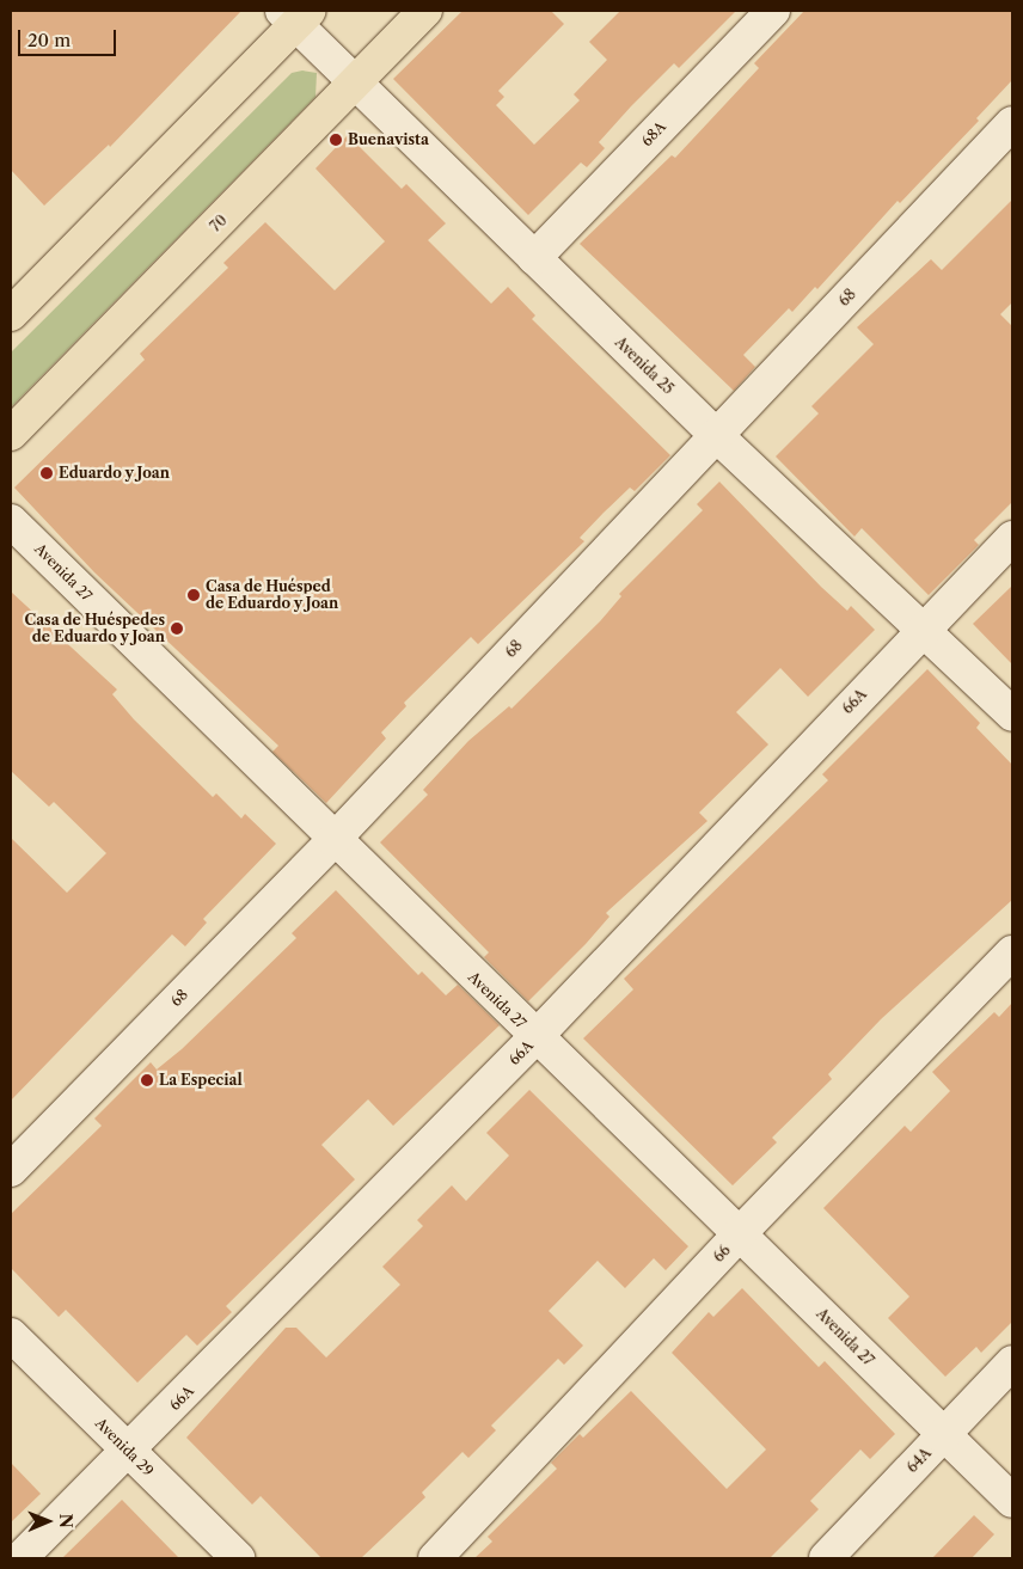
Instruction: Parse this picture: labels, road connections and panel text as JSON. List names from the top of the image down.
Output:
{
  "streets": {
    "main road": ["70"],
    "street": [
      "68A",
      "68",
      "Avenida 25",
      "Avenida 27",
      "66A",
      "66",
      "Avenida 29",
      "64A"
    ]
  },
  "crossings": [
    ["68A", "Avenida 25"],
    ["70", "Avenida 25"],
    ["68", "Avenida 25"],
    ["68", "Avenida 27"],
    ["Avenida 25", "66A"],
    ["Avenida 27", "66A"],
    ["Avenida 27", "66"],
    ["Avenida 27", "64A"],
    ["66A", "Avenida 29"]
  ],
  "places": [
    "Buenavista",
    "Eduardo y Joan",
    "Casa de Huésped de Eduardo y Joan",
    "Casa de Huéspedes de Eduardo y Joan",
    "La Especial"
  ],
  "scale_bar": "20 m",
  "north": "right"
}
